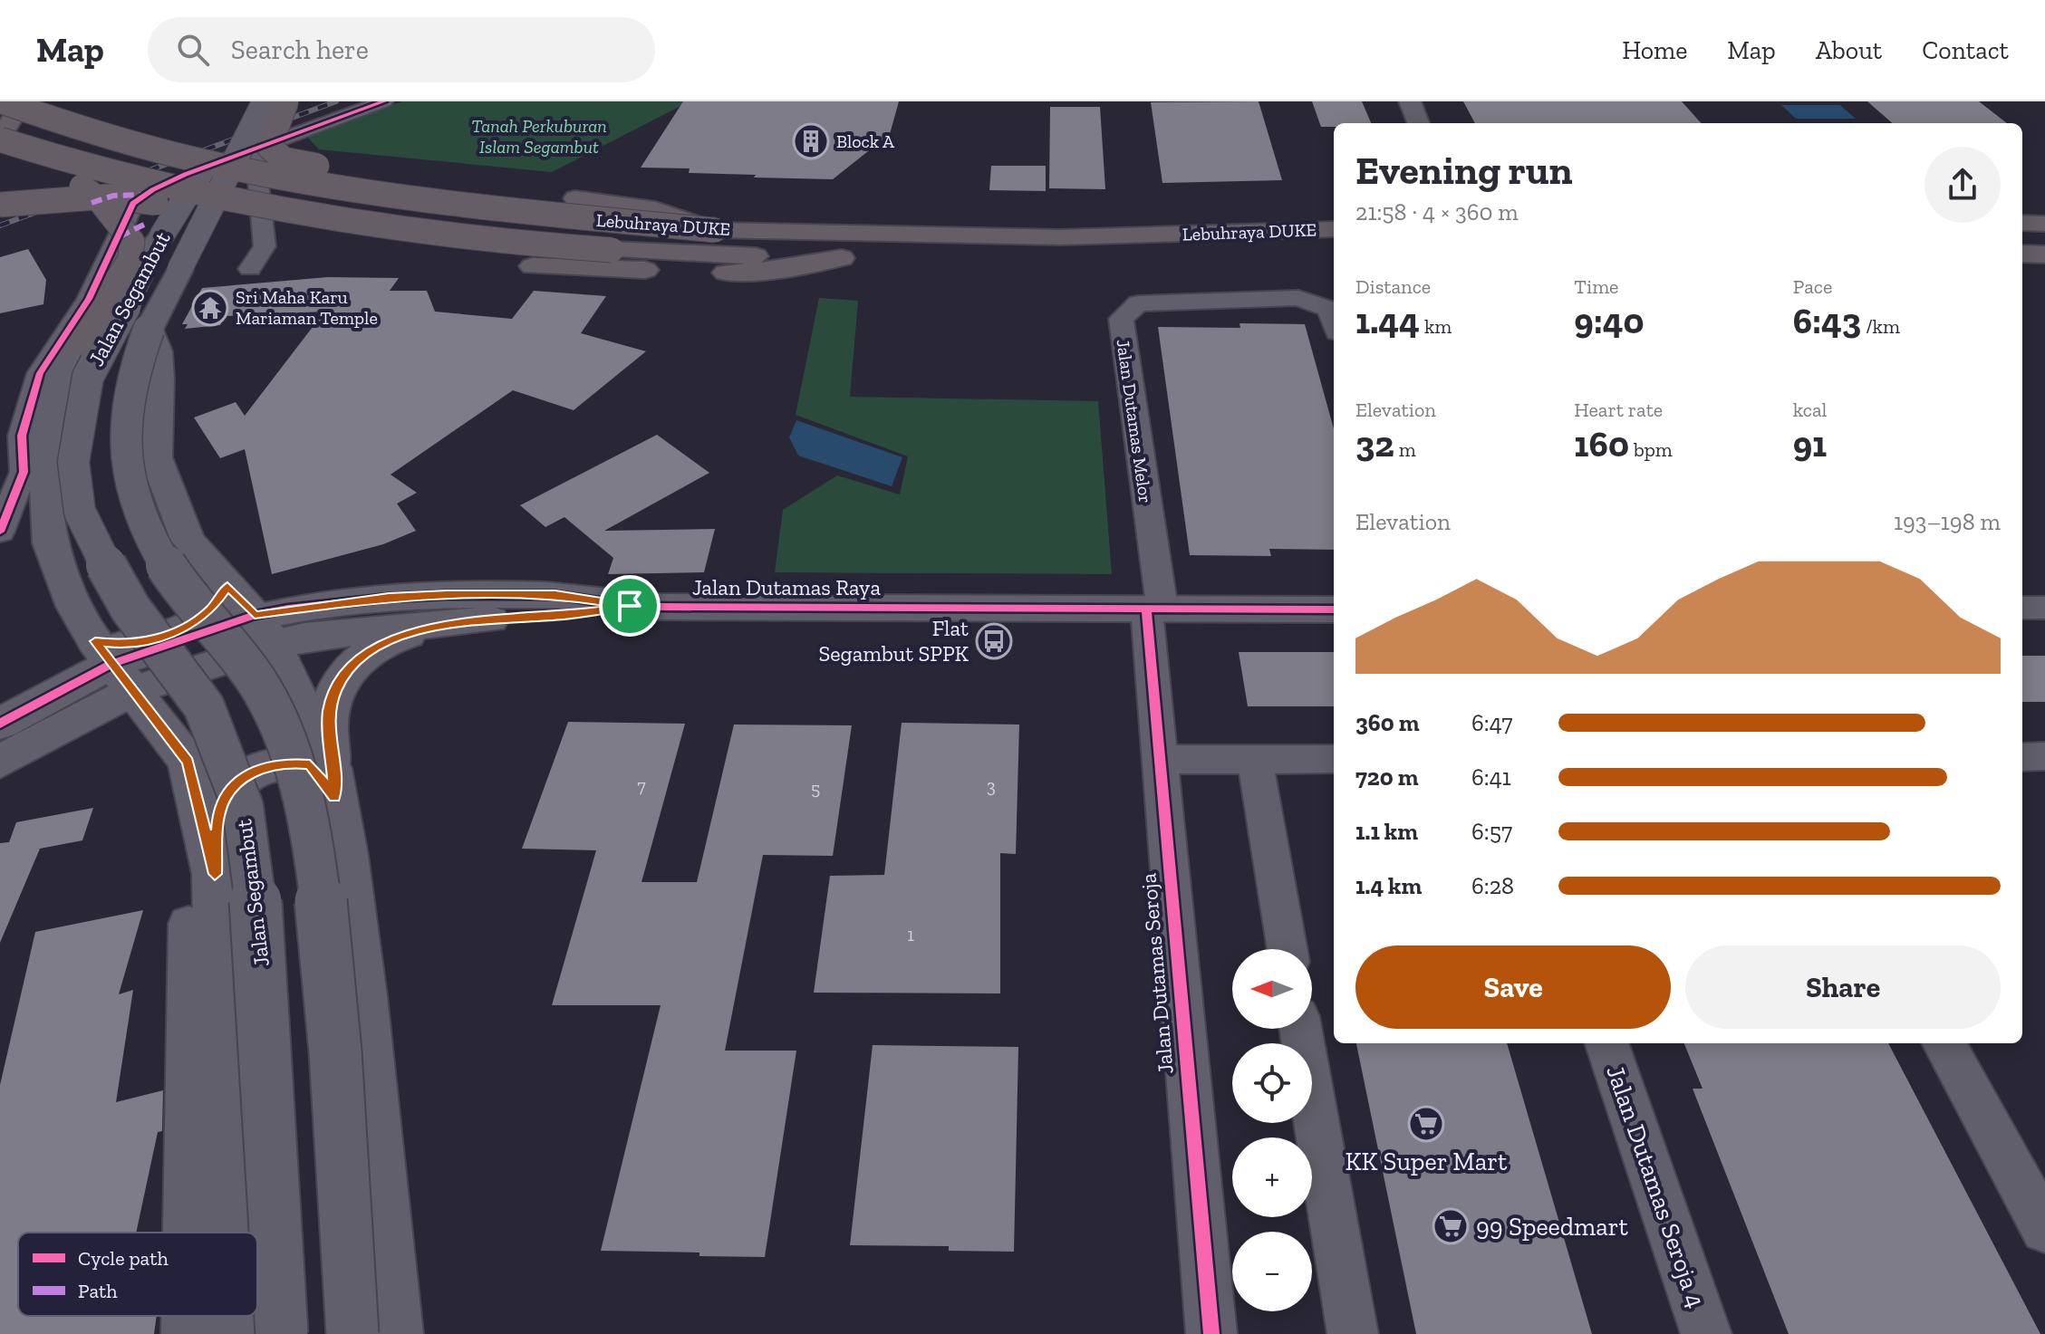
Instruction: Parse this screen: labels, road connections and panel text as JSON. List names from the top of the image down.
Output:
{
  "streets": {
    "highway": ["Lebuhraya DUKE"],
    "main road": ["Jalan Segambut", "Jalan Dutamas Raya"],
    "street": ["Jalan Dutamas Melor", "Jalan Dutamas Seroja", "Jalan Dutamas Seroja 4"]
  },
  "crossings": [
    ["Jalan Dutamas Melor", "Jalan Dutamas Raya"],
    ["Jalan Dutamas Melor", "Jalan Dutamas Seroja"],
    ["Jalan Dutamas Raya", "Jalan Dutamas Seroja"]
  ],
  "parks": ["Tanah Perkuburan Islam Segambut"],
  "places": {
    "building": ["Block A"],
    "temple": ["Sri Maha Karu Mariaman Temple"],
    "bus stop": ["Flat Segambut SPPK"],
    "supermarket": ["KK Super Mart", "99 Speedmart"]
  },
  "house_numbers": [
    "7",
    "3",
    "5",
    "1"
  ],
  "legend": ["Cycle path", "Path"],
  "north": "left",
  "page": {
    "header": "Map",
    "search": "Search here",
    "nav": [
      "Home",
      "Map",
      "About",
      "Contact"
    ],
    "heading": ["Evening run", "21:58 · 4 × 360 m"],
    "stats": [
      ["Distance", "1.44 km"],
      ["Time", "9:40"],
      ["Pace", "6:43 /km"],
      ["Elevation", "32 m"],
      ["Heart rate", "160 bpm"],
      ["kcal", "91"]
    ],
    "chart": ["Elevation", "193–198 m"],
    "list": [
      {
        "name": "360 m",
        "note": "6:47"
      },
      {
        "name": "720 m",
        "note": "6:41"
      },
      {
        "name": "1.1 km",
        "note": "6:57"
      },
      {
        "name": "1.4 km",
        "note": "6:28"
      }
    ],
    "buttons": ["Save", "Share"],
    "map_buttons": ["+", "−"]
  }
}
